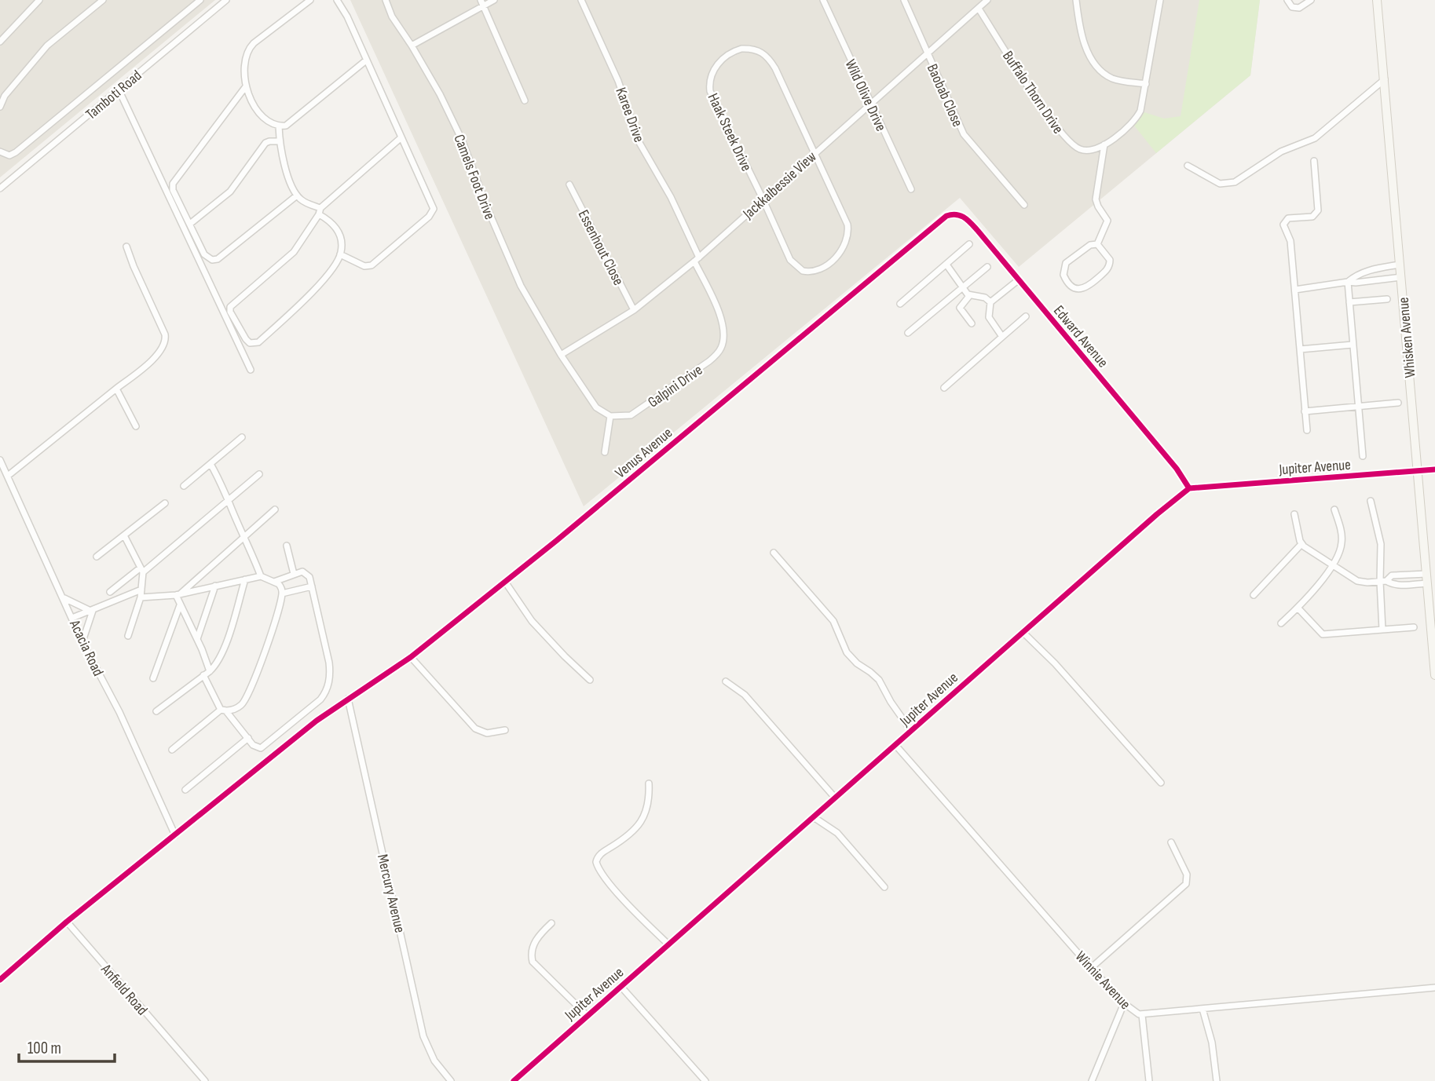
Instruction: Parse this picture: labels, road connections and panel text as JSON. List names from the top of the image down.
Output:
{
  "streets": {
    "street": [
      "Buffalo Thorn Drive",
      "Tamboti Road",
      "Wild Olive Drive",
      "Baobab Close",
      "Karee Drive",
      "Haak Steek Drive",
      "Camels Foot Drive",
      "Jackkalbessie View",
      "Essenhout Close",
      "Edward Avenue",
      "Whisken Avenue",
      "Galpini Drive",
      "Venus Avenue",
      "Jupiter Avenue",
      "Acacia Road",
      "Mercury Avenue",
      "Winnie Avenue",
      "Anfield Road"
    ]
  },
  "crossings": [
    ["Buffalo Thorn Drive", "Jackkalbessie View"],
    ["Wild Olive Drive", "Jackkalbessie View"],
    ["Baobab Close", "Jackkalbessie View"],
    ["Karee Drive", "Jackkalbessie View"],
    ["Karee Drive", "Galpini Drive"],
    ["Haak Steek Drive", "Jackkalbessie View"],
    ["Camels Foot Drive", "Jackkalbessie View"],
    ["Jackkalbessie View", "Essenhout Close"],
    ["Jackkalbessie View", "Galpini Drive"],
    ["Edward Avenue", "Venus Avenue"],
    ["Edward Avenue", "Jupiter Avenue"],
    ["Whisken Avenue", "Jupiter Avenue"],
    ["Venus Avenue", "Acacia Road"],
    ["Venus Avenue", "Mercury Avenue"],
    ["Venus Avenue", "Anfield Road"],
    ["Jupiter Avenue", "Winnie Avenue"]
  ],
  "scale_bar": "100 m"
}
